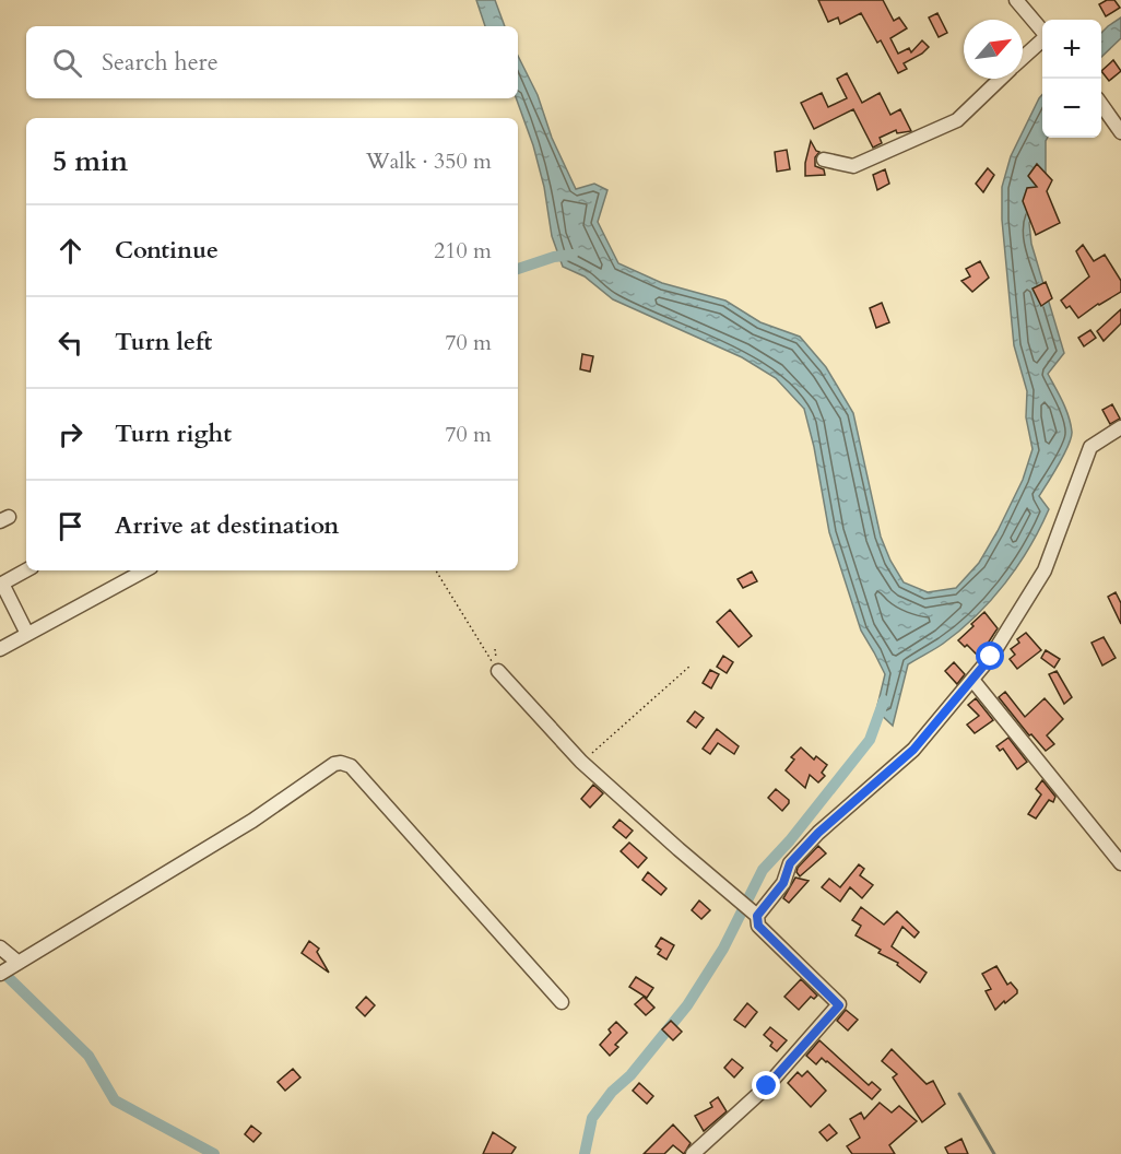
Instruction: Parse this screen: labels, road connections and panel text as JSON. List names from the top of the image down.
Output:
{
  "north": "top right",
  "page": {
    "map_buttons": ["+", "−"],
    "search": "Search here",
    "heading": ["5 min", "Walk · 350 m"],
    "list": [
      ["Continue", "210 m"],
      ["Turn left", "70 m"],
      ["Turn right", "70 m"],
      "Arrive at destination"
    ]
  }
}
